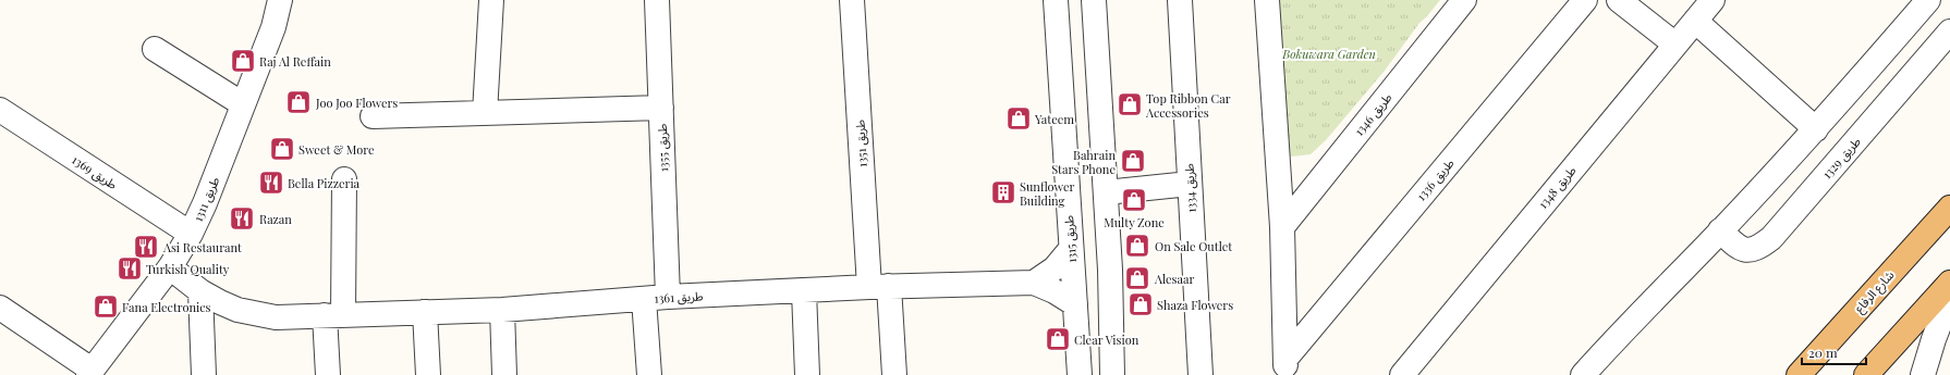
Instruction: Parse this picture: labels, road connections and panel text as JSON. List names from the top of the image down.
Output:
{
  "streets": {
    "main road": ["شارع الرفاع"],
    "street": [
      "طريق 1346",
      "طريق 1351",
      "طريق 1355",
      "طريق 1329",
      "طريق 1369",
      "طريق 1336",
      "طريق 1348",
      "طريق 1334",
      "طريق 1311",
      "طريق 1315",
      "طريق 1361"
    ]
  },
  "crossings": [
    ["طريق 1346", "طريق 1336"],
    ["طريق 1351", "طريق 1361"],
    ["طريق 1355", "طريق 1361"],
    ["طريق 1369", "طريق 1311"],
    ["طريق 1311", "طريق 1361"],
    ["طريق 1315", "طريق 1361"]
  ],
  "parks": ["Bokuwara Garden"],
  "places": {
    "shop": [
      "Raj Al Reffain",
      "Joo Joo Flowers",
      "Top Ribbon Car Accessories",
      "Yateem",
      "Sweet & More",
      "Bahrain Stars Phone",
      "Multy Zone",
      "On Sale Outlet",
      "Alesaar",
      "Shaza Flowers",
      "Fana Electronics",
      "Clear Vision"
    ],
    "restaurant": [
      "Bella Pizzeria",
      "Razan",
      "Asi Restaurant",
      "Turkish Quality"
    ],
    "building": ["Sunflower Building"]
  },
  "scale_bar": "20 m"
}
